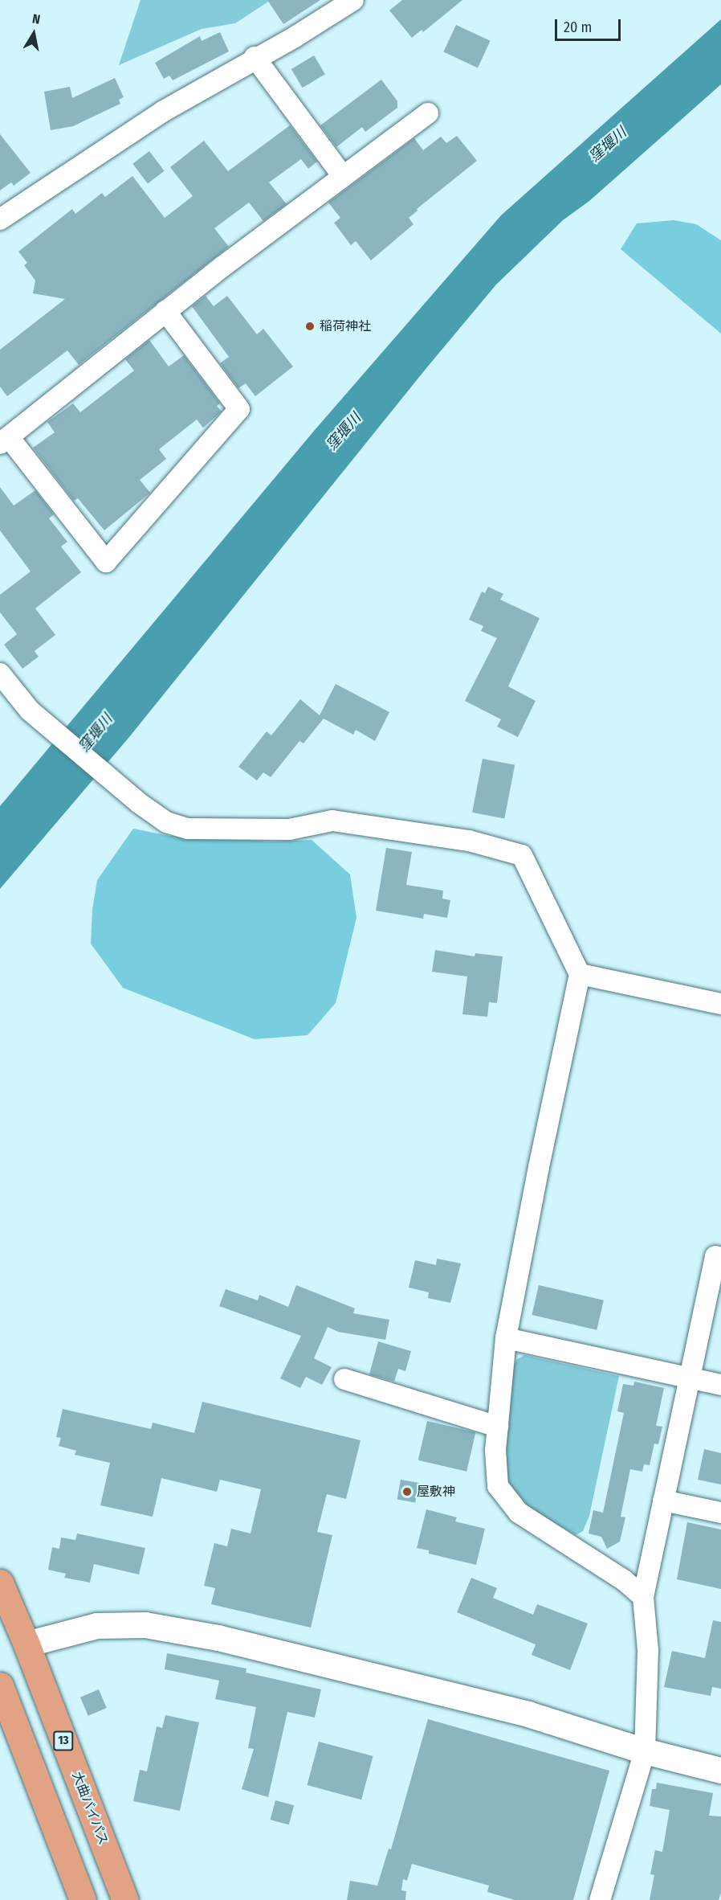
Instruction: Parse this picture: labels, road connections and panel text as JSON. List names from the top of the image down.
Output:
{
  "streets": {
    "highway": ["13", "大曲バイパス"]
  },
  "water": ["窪堰川"],
  "places": ["稲荷神社", "屋敷神"],
  "scale_bar": "20 m",
  "north": "top"
}
